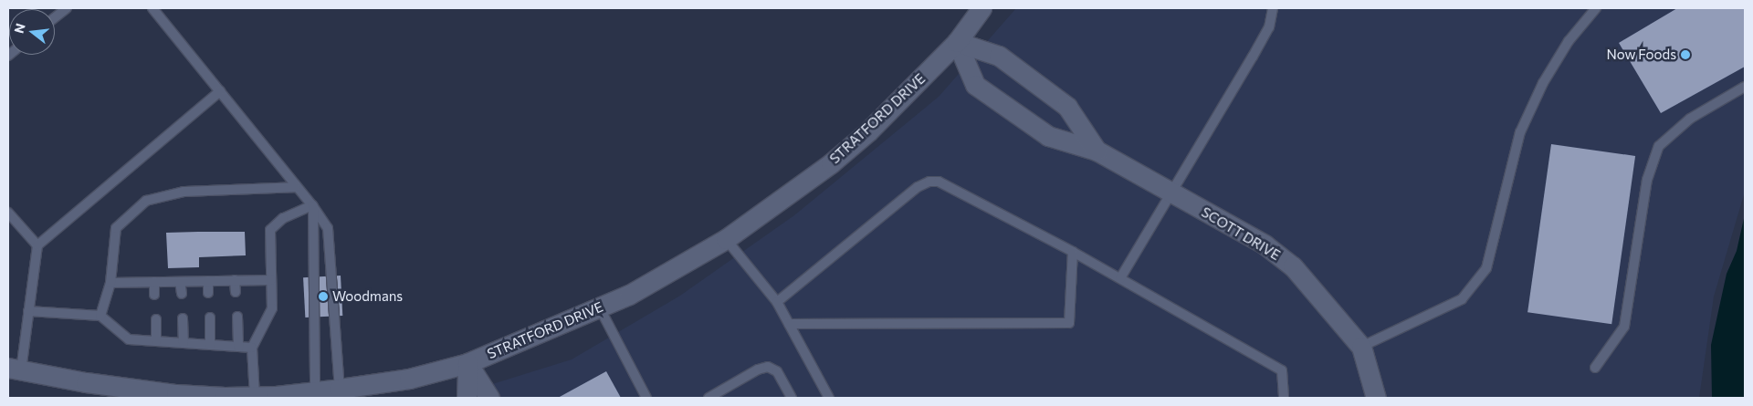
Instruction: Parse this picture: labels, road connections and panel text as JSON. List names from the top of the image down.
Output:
{
  "streets": {
    "street": ["STRATFORD DRIVE", "SCOTT DRIVE"]
  },
  "crossings": [
    ["STRATFORD DRIVE", "SCOTT DRIVE"]
  ],
  "places": ["Now Foods", "Woodmans"],
  "north": "left"
}
